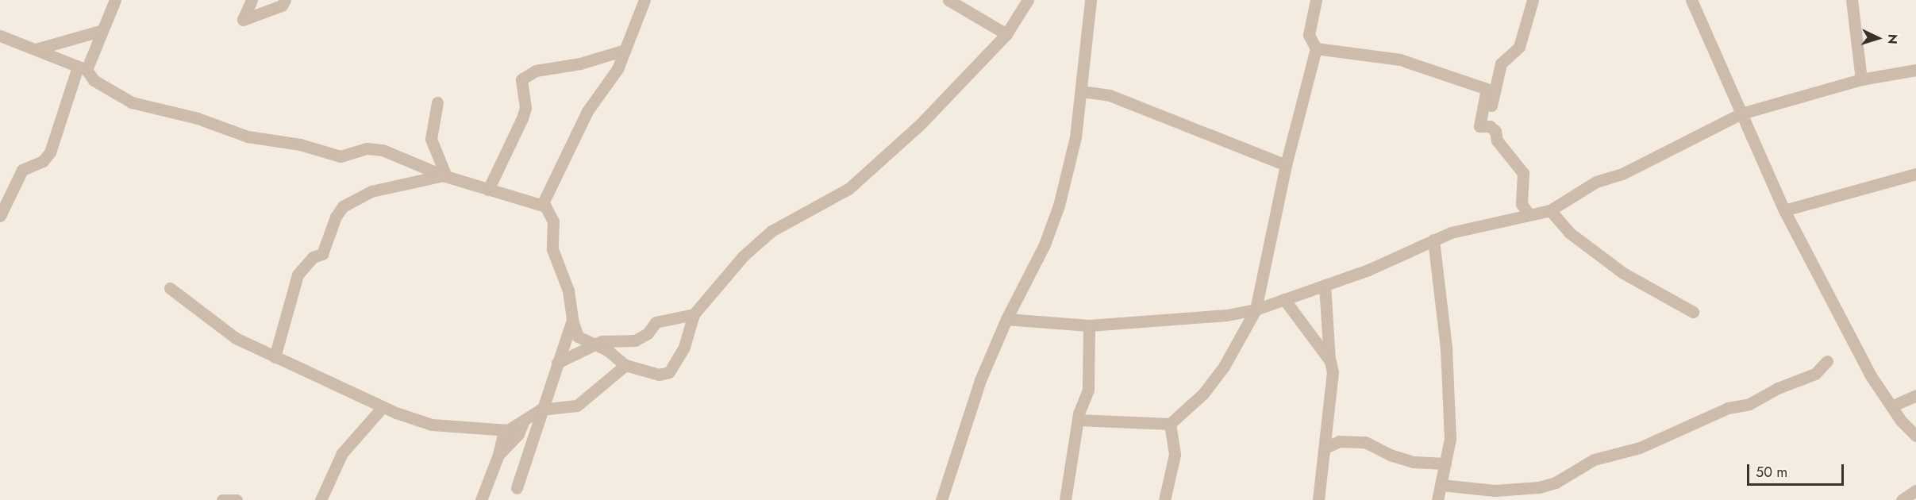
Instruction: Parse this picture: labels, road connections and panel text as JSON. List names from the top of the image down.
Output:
{
  "scale_bar": "50 m",
  "north": "right"
}
